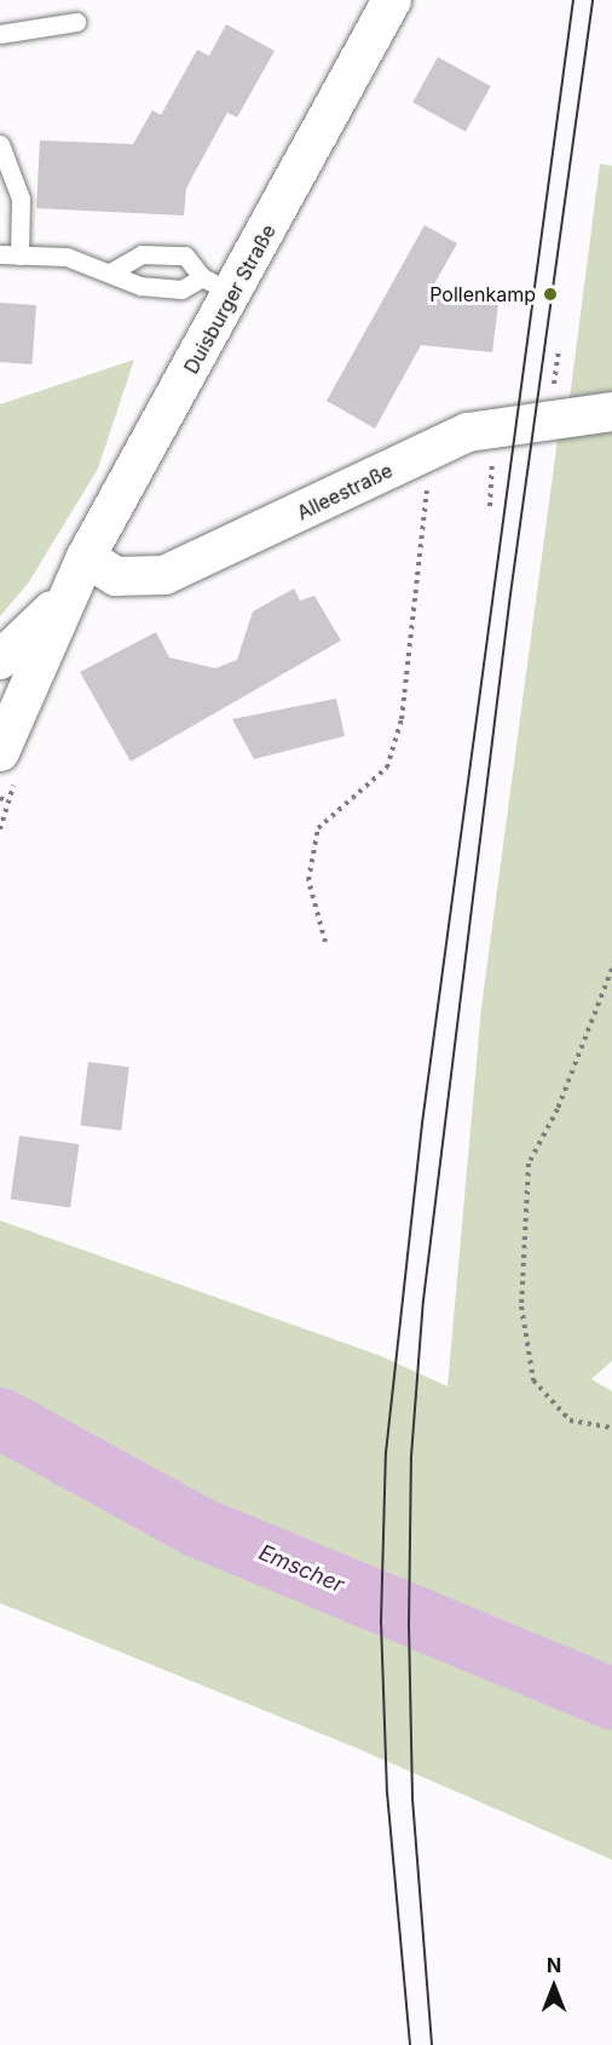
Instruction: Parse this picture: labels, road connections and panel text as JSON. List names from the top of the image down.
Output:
{
  "streets": {
    "street": ["Duisburger Straße", "Alleestraße"]
  },
  "crossings": [
    ["Duisburger Straße", "Alleestraße"]
  ],
  "water": ["Emscher"],
  "places": ["Pollenkamp"],
  "north": "top"
}
